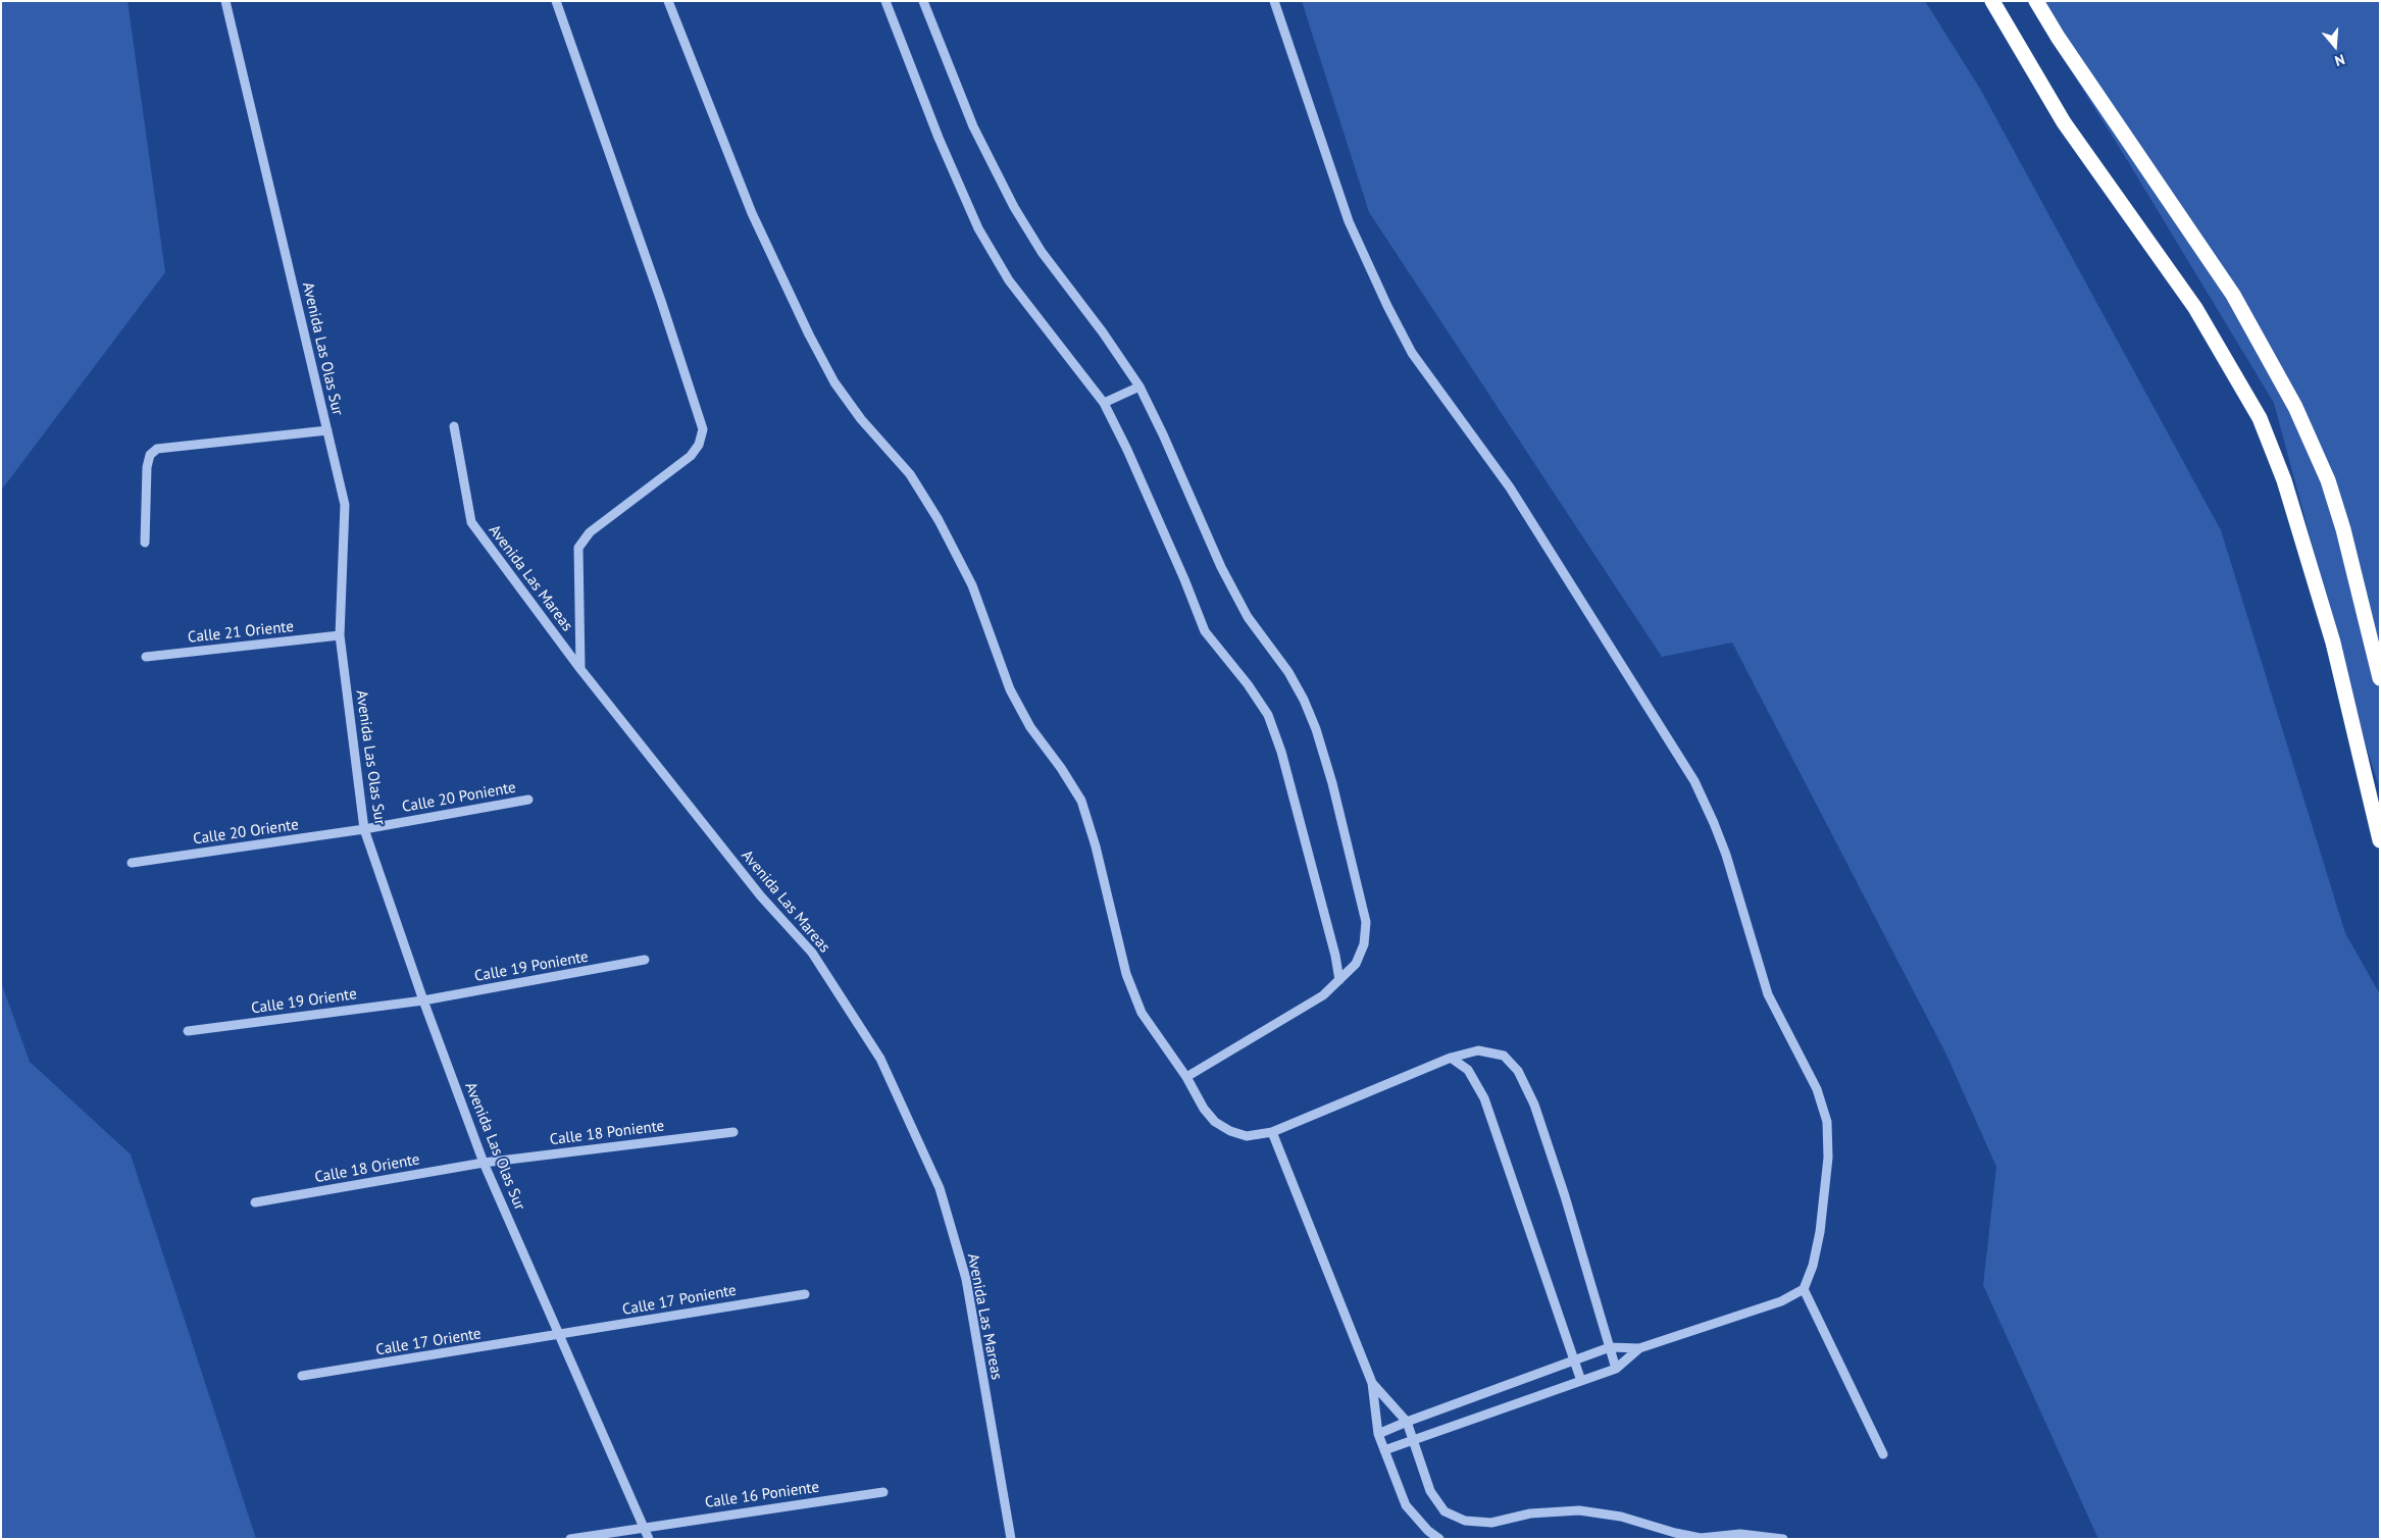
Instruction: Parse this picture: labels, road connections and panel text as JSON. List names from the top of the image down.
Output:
{
  "streets": {
    "street": [
      "Avenida Las Olas Sur",
      "Avenida Las Mareas",
      "Calle 21 Oriente",
      "Calle 20 Poniente",
      "Calle 20 Oriente",
      "Calle 19 Poniente",
      "Calle 19 Oriente",
      "Calle 18 Poniente",
      "Calle 18 Oriente",
      "Calle 17 Poniente",
      "Calle 17 Oriente",
      "Calle 16 Poniente"
    ]
  },
  "crossings": [
    ["Avenida Las Olas Sur", "Calle 21 Oriente"],
    ["Avenida Las Olas Sur", "Calle 20 Poniente"],
    ["Avenida Las Olas Sur", "Calle 20 Oriente"],
    ["Avenida Las Olas Sur", "Calle 19 Poniente"],
    ["Avenida Las Olas Sur", "Calle 19 Oriente"],
    ["Avenida Las Olas Sur", "Calle 18 Poniente"],
    ["Avenida Las Olas Sur", "Calle 18 Oriente"],
    ["Avenida Las Olas Sur", "Calle 17 Poniente"],
    ["Avenida Las Olas Sur", "Calle 17 Oriente"],
    ["Avenida Las Olas Sur", "Calle 16 Poniente"],
    ["Calle 20 Poniente", "Calle 20 Oriente"],
    ["Calle 19 Poniente", "Calle 19 Oriente"],
    ["Calle 18 Poniente", "Calle 18 Oriente"],
    ["Calle 17 Poniente", "Calle 17 Oriente"]
  ],
  "north": "bottom"
}
